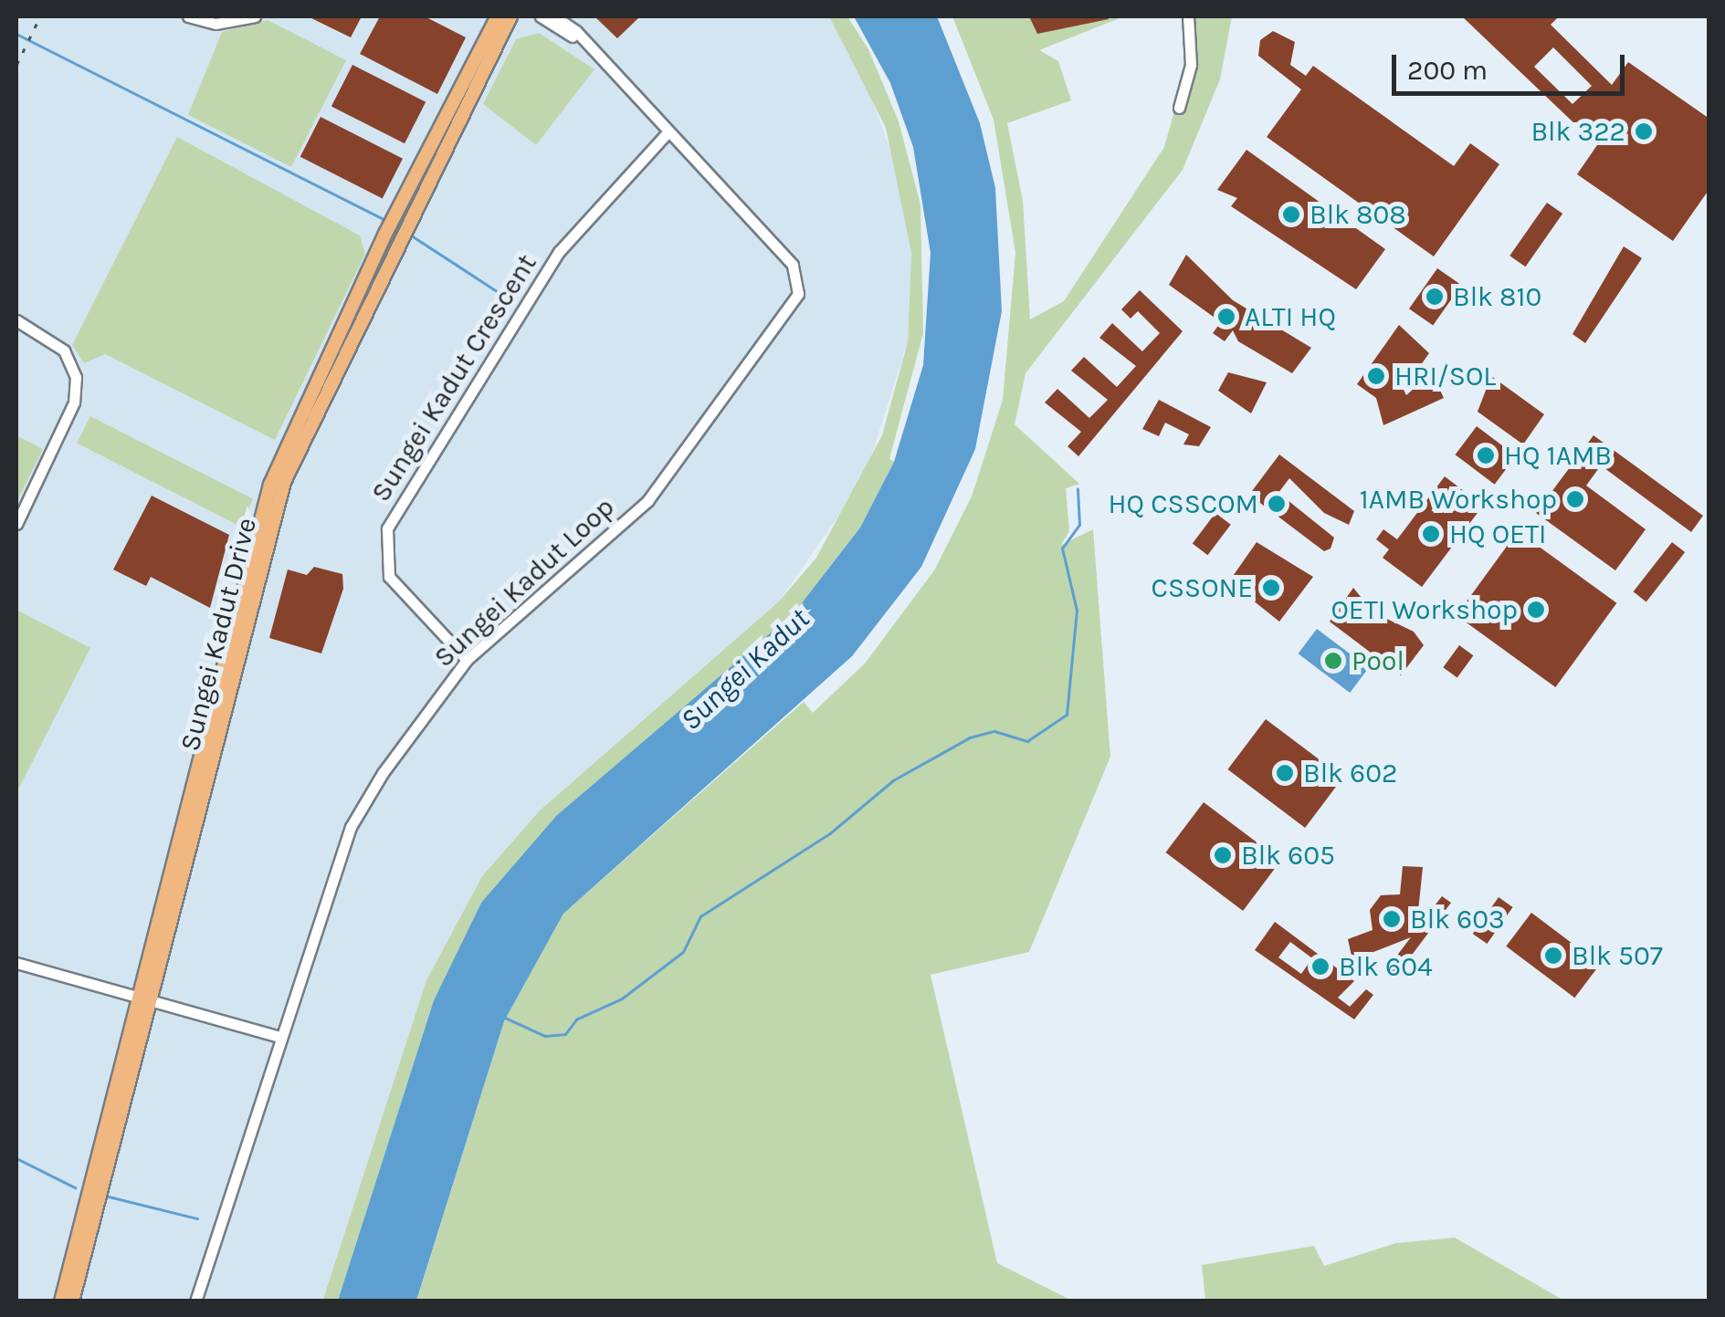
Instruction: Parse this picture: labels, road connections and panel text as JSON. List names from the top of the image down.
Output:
{
  "streets": {
    "main road": ["Sungei Kadut Drive"],
    "street": ["Sungei Kadut Crescent", "Sungei Kadut Loop"]
  },
  "crossings": [
    ["Sungei Kadut Crescent", "Sungei Kadut Loop"]
  ],
  "water": ["Sungei Kadut"],
  "places": [
    "Blk 322",
    "Blk 808",
    "Blk 810",
    "ALTI HQ",
    "HRI/SOL",
    "HQ 1AMB",
    "1AMB Workshop",
    "HQ CSSCOM",
    "HQ OETI",
    "CSSONE",
    "OETI Workshop",
    "Pool",
    "Blk 602",
    "Blk 605",
    "Blk 603",
    "Blk 507",
    "Blk 604"
  ],
  "scale_bar": "200 m"
}
